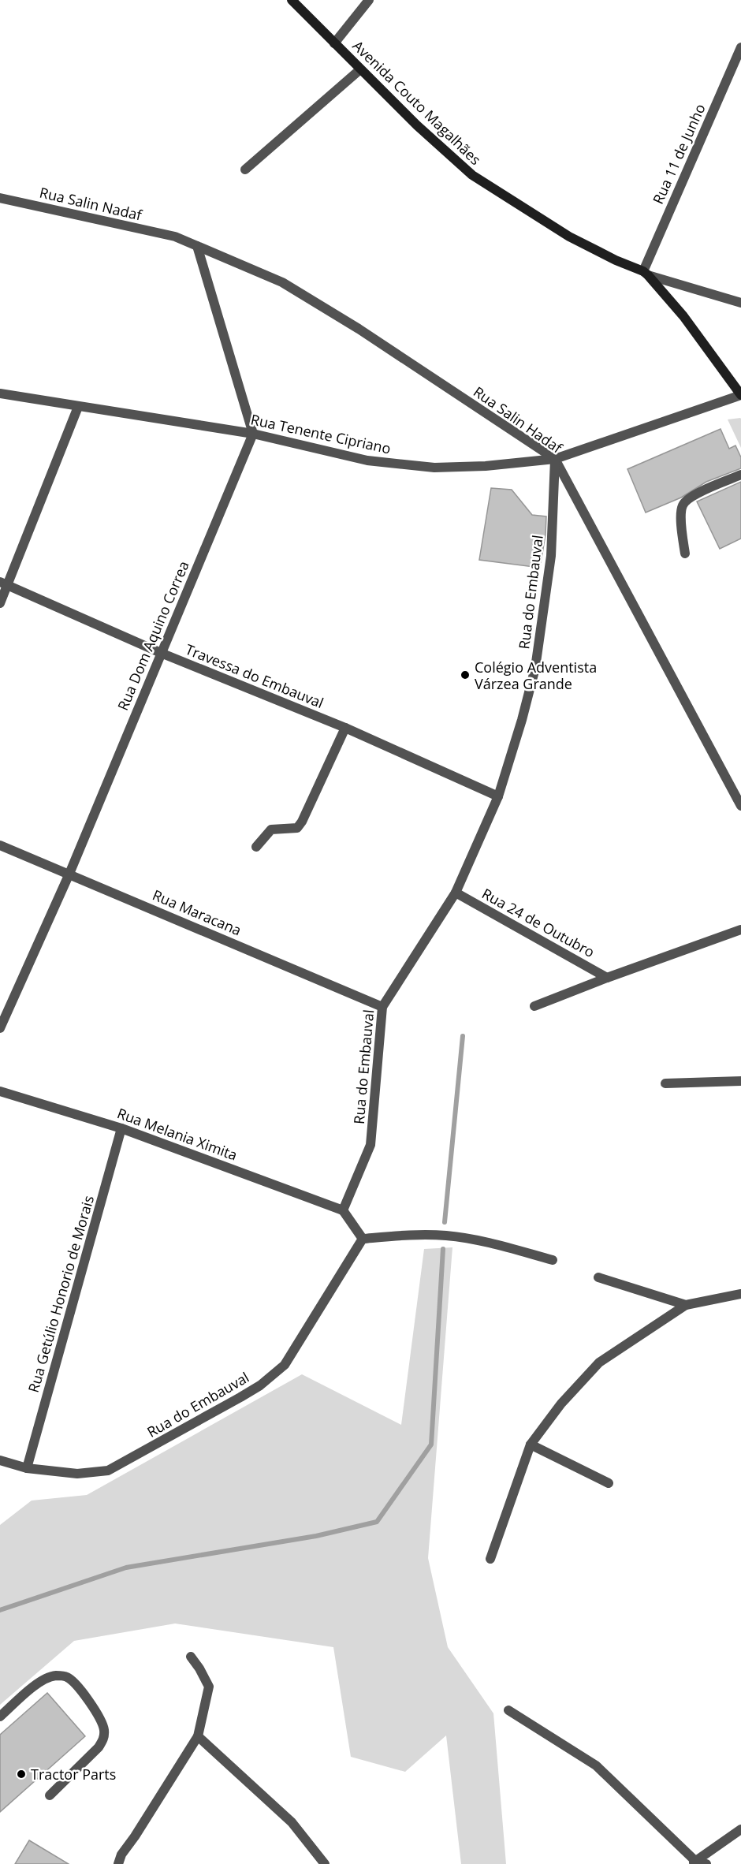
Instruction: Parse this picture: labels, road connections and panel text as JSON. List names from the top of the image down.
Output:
{
  "streets": {
    "main road": ["Avenida Couto Magalhães"],
    "street": [
      "Rua 11 de Junho",
      "Rua Salin Nadaf",
      "Rua Salin Hadaf",
      "Rua Tenente Cipriano",
      "Rua do Embauval",
      "Rua Dom Aquino Correa",
      "Travessa do Embauval",
      "Rua Maracana",
      "Rua 24 de Outubro",
      "Rua Melania Ximita",
      "Rua Getúlio Honorio de Morais"
    ]
  },
  "crossings": [
    ["Avenida Couto Magalhães", "Rua 11 de Junho"],
    ["Avenida Couto Magalhães", "Rua Tenente Cipriano"],
    ["Rua Salin Nadaf", "Rua Salin Hadaf"],
    ["Rua Salin Hadaf", "Rua Tenente Cipriano"],
    ["Rua Salin Hadaf", "Rua do Embauval"],
    ["Rua Tenente Cipriano", "Rua do Embauval"],
    ["Rua Tenente Cipriano", "Rua Dom Aquino Correa"],
    ["Rua do Embauval", "Travessa do Embauval"],
    ["Rua do Embauval", "Rua Maracana"],
    ["Rua do Embauval", "Rua 24 de Outubro"],
    ["Rua do Embauval", "Rua Melania Ximita"],
    ["Rua do Embauval", "Rua Getúlio Honorio de Morais"],
    ["Rua Dom Aquino Correa", "Travessa do Embauval"],
    ["Rua Dom Aquino Correa", "Rua Maracana"],
    ["Rua Melania Ximita", "Rua Getúlio Honorio de Morais"]
  ],
  "places": ["Colégio Adventista Várzea Grande", "Tractor Parts"]
}
